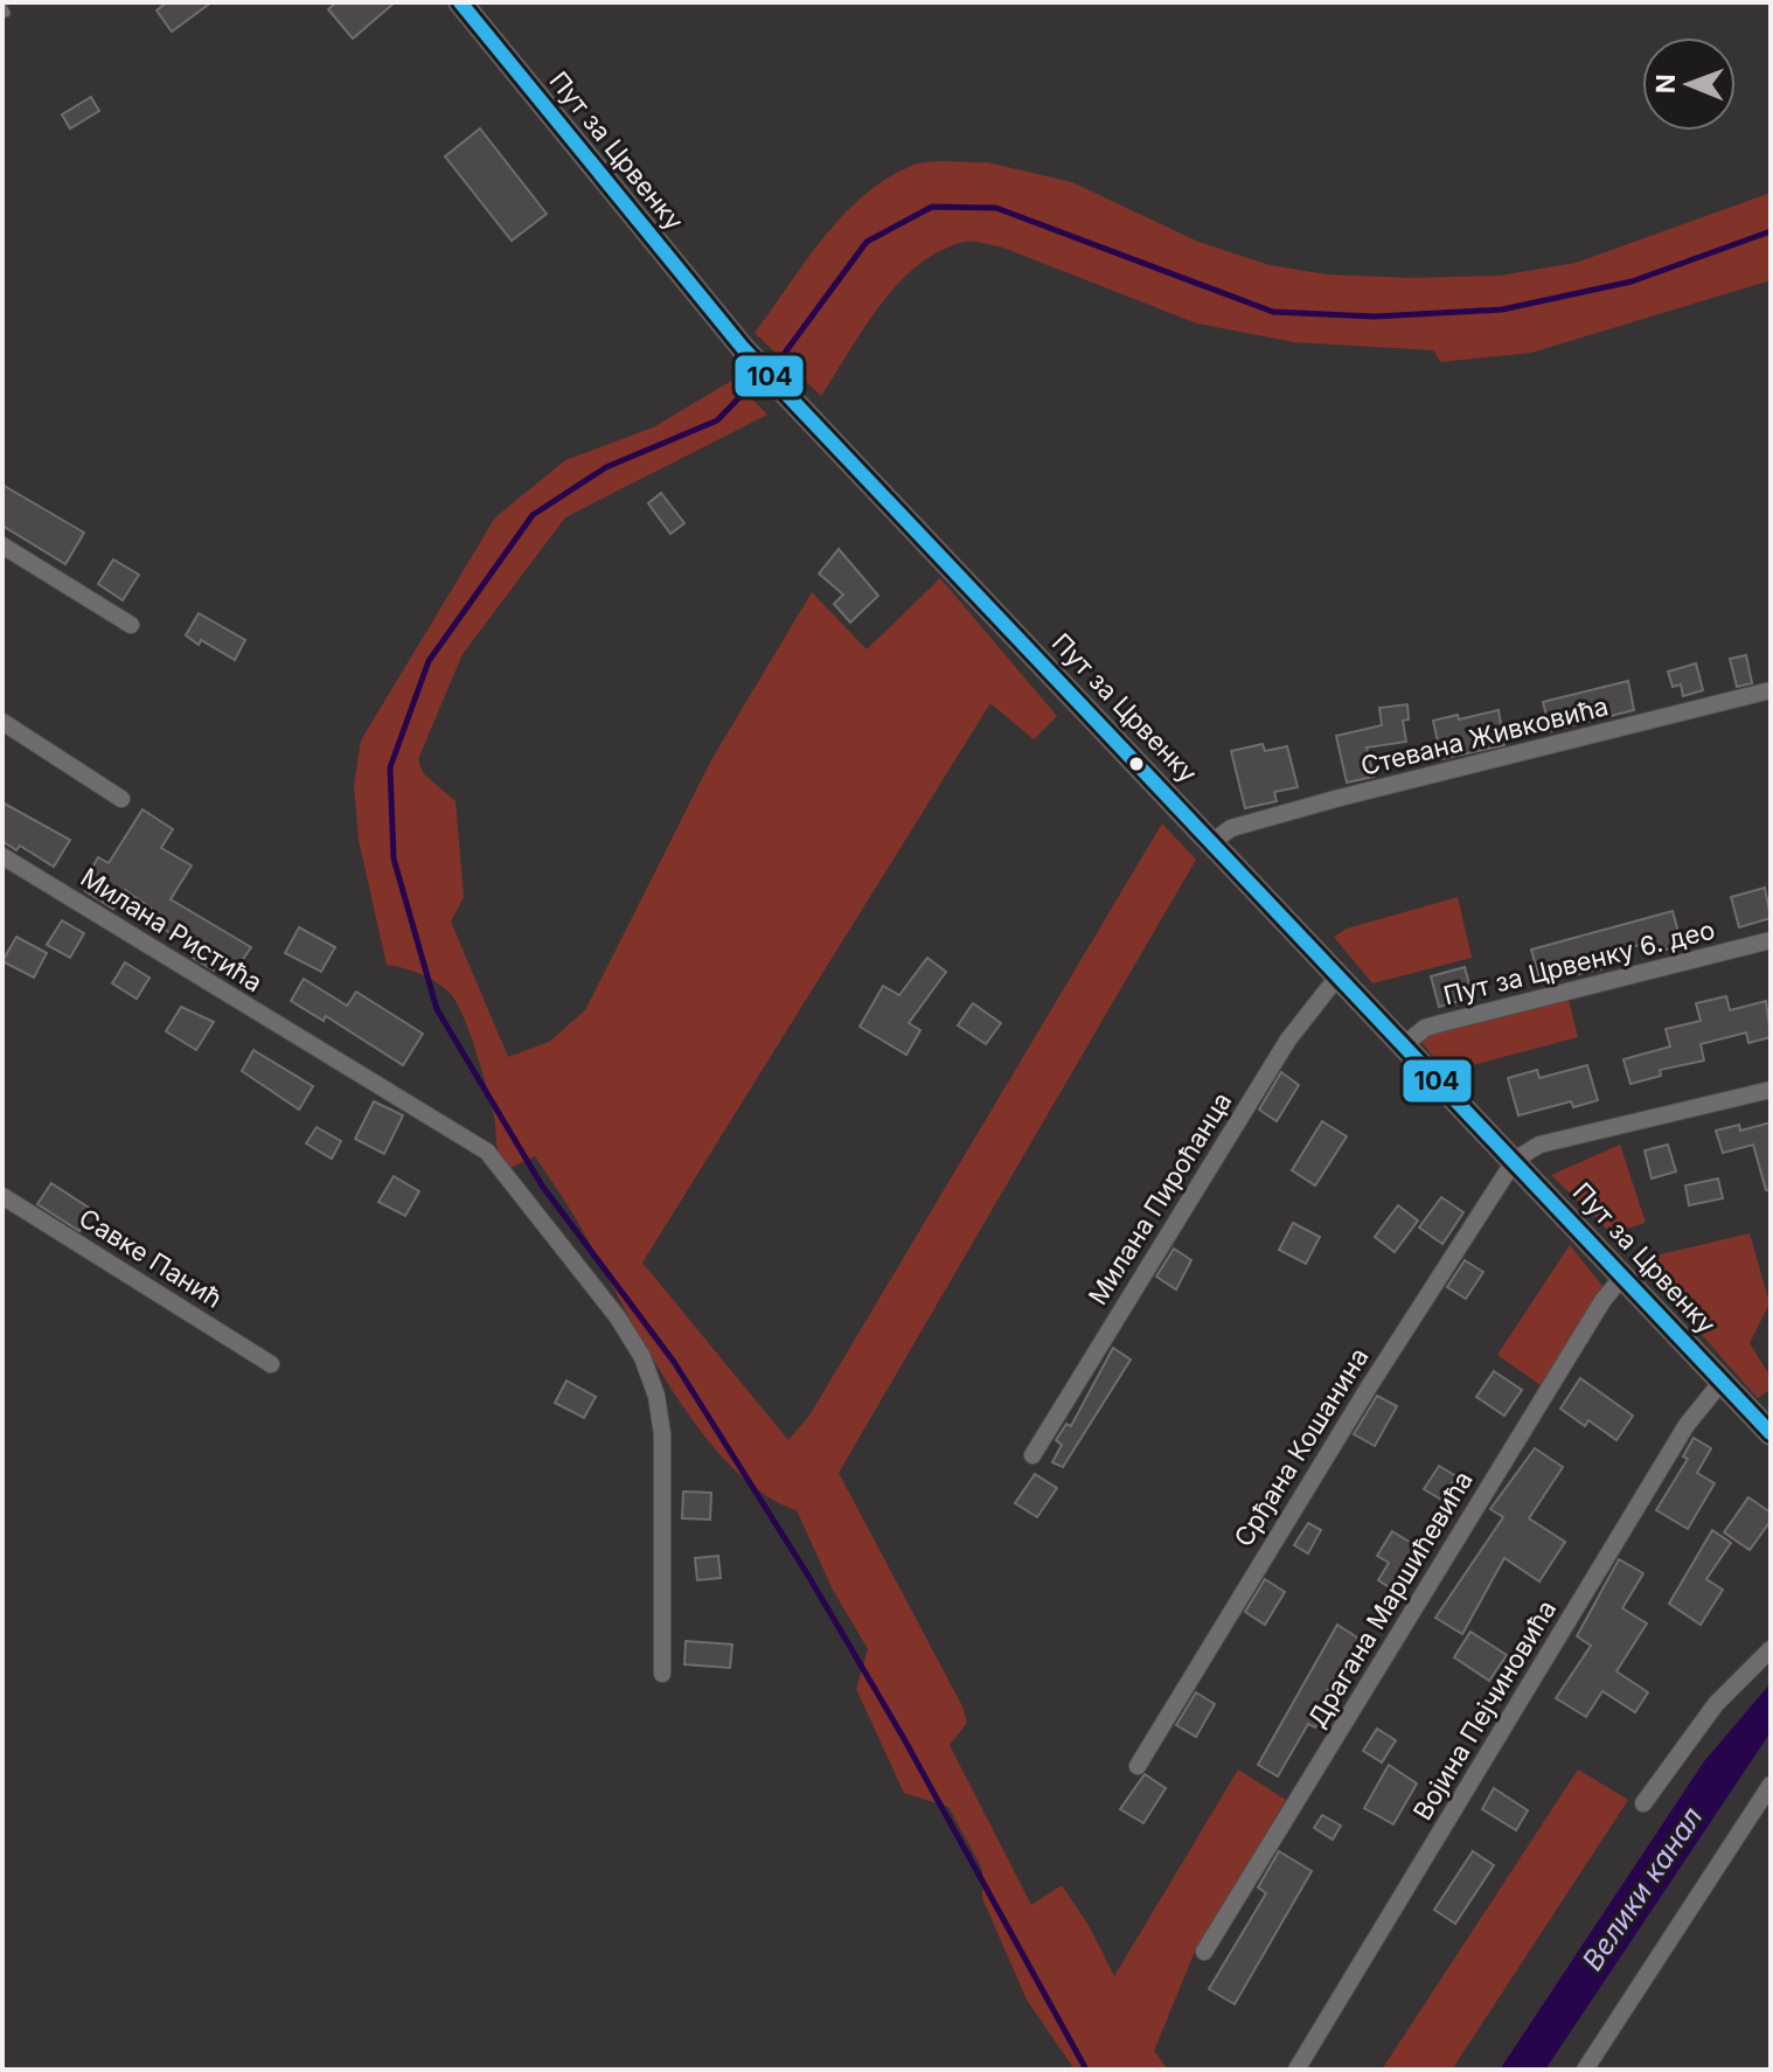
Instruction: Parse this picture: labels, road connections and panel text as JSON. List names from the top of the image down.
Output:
{
  "streets": {
    "street": [
      "Пут за Црвенку",
      "Стевана Живковића",
      "Милана Ристића",
      "Пут за Црвенку 6. део",
      "Милана Пироћанца",
      "Савке Панић",
      "Срђана Кошанина",
      "Драгана Маршићевића",
      "Војина Пејчиновића"
    ]
  },
  "crossings": [
    ["Пут за Црвенку", "Стевана Живковића"],
    ["Пут за Црвенку", "Пут за Црвенку 6. део"],
    ["Пут за Црвенку", "Милана Пироћанца"],
    ["Пут за Црвенку", "Срђана Кошанина"],
    ["Пут за Црвенку", "Драгана Маршићевића"],
    ["Пут за Црвенку", "Војина Пејчиновића"]
  ],
  "water": ["Велики канал"],
  "lines": ["transit line 104"],
  "north": "left"
}
